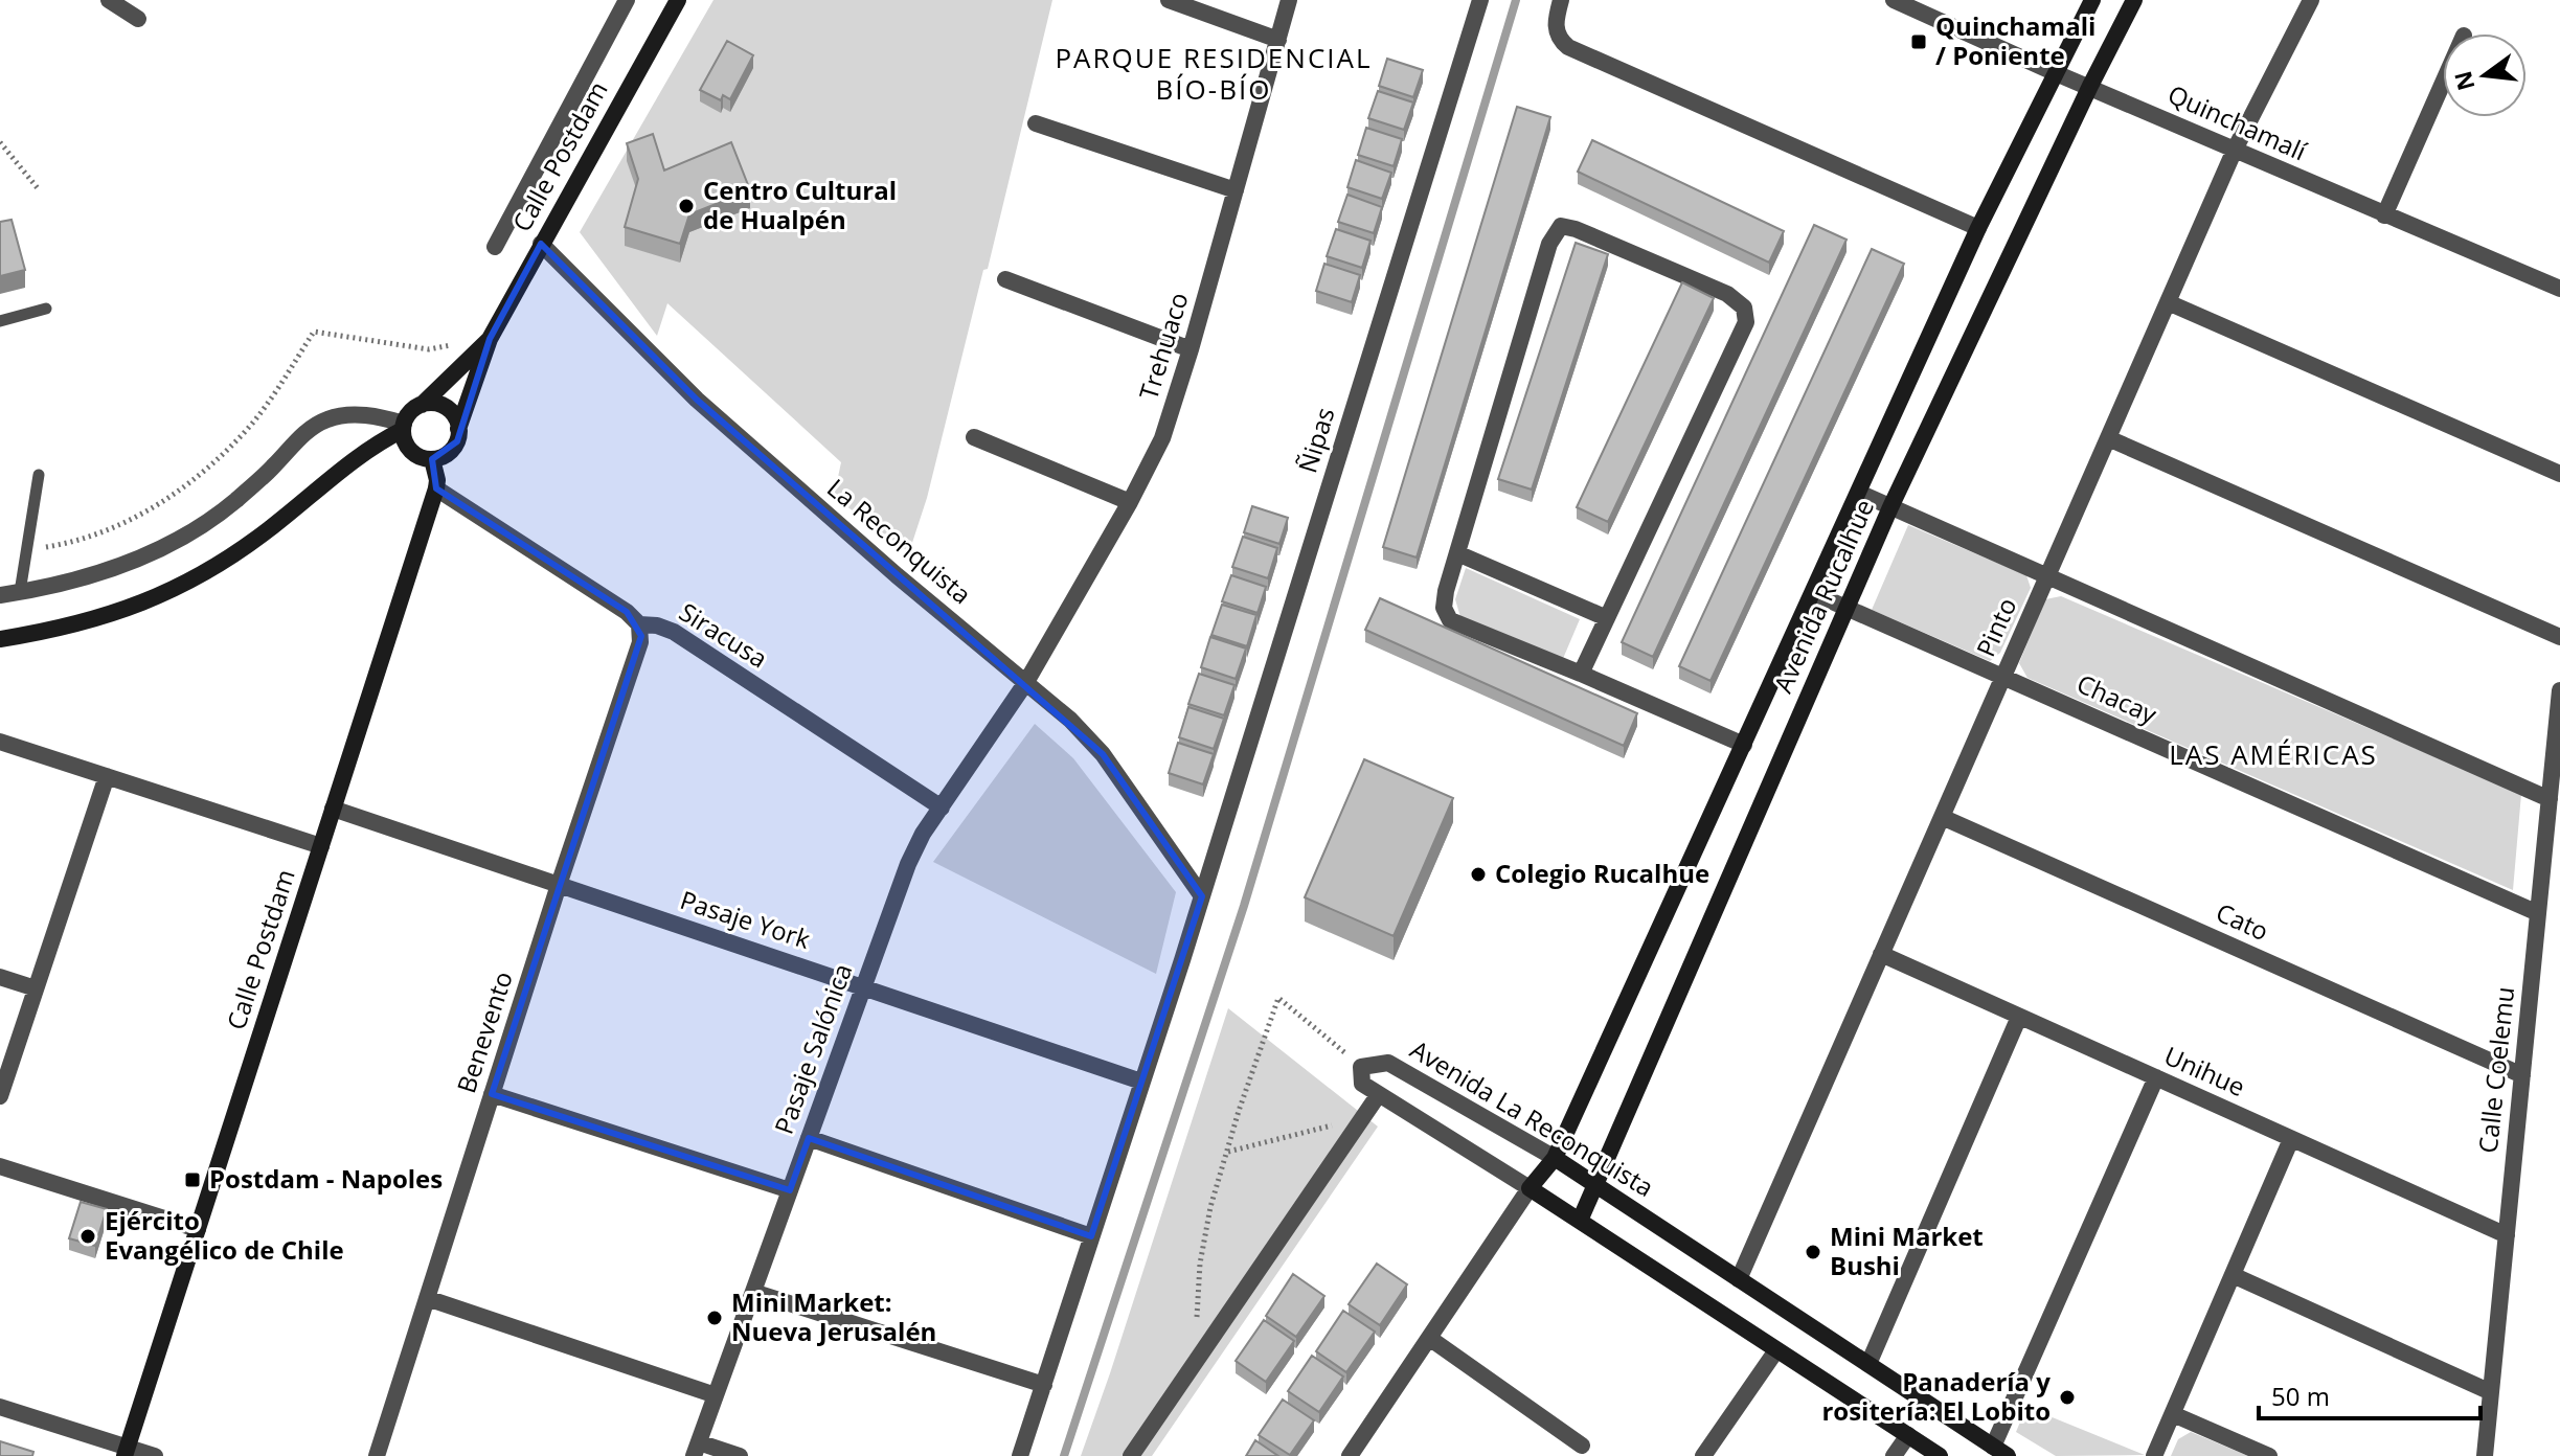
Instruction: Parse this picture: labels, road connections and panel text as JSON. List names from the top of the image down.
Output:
{
  "streets": {
    "street": [
      "Quinchamalí",
      "Calle Postdam",
      "Trehuaco",
      "Ñipas",
      "La Reconquista",
      "Avenida Rucalhue",
      "Pinto",
      "Siracusa",
      "Chacay",
      "Pasaje York",
      "Cato",
      "Benevento",
      "Pasaje Salónica",
      "Calle Coelemu",
      "Unihue",
      "Avenida La Reconquista"
    ]
  },
  "crossings": [
    ["Quinchamalí", "Avenida Rucalhue"],
    ["Quinchamalí", "Pinto"],
    ["Calle Postdam", "La Reconquista"],
    ["Calle Postdam", "Siracusa"],
    ["Calle Postdam", "Pasaje York"],
    ["Trehuaco", "La Reconquista"],
    ["Trehuaco", "Pasaje Salónica"],
    ["Ñipas", "La Reconquista"],
    ["Ñipas", "Pasaje York"],
    ["La Reconquista", "Pasaje Salónica"],
    ["Avenida Rucalhue", "Chacay"],
    ["Avenida Rucalhue", "Avenida La Reconquista"],
    ["Pinto", "Chacay"],
    ["Pinto", "Cato"],
    ["Pinto", "Unihue"],
    ["Pinto", "Avenida La Reconquista"],
    ["Siracusa", "Benevento"],
    ["Siracusa", "Pasaje Salónica"],
    ["Chacay", "Calle Coelemu"],
    ["Pasaje York", "Benevento"],
    ["Pasaje York", "Pasaje Salónica"],
    ["Cato", "Calle Coelemu"],
    ["Calle Coelemu", "Unihue"]
  ],
  "districts": ["PARQUE RESIDENCIAL BÍO-BÍO", "LAS AMÉRICAS"],
  "places": {
    "transit": ["Quinchamali / Poniente", "Postdam - Napoles"],
    "other": [
      "Centro Cultural de Hualpén",
      "Colegio Rucalhue",
      "Ejército Evangélico de Chile",
      "Mini Market Bushi",
      "Mini Market: Nueva Jerusalén",
      "Panadería y rositería: El Lobito"
    ]
  },
  "scale_bar": "50 m",
  "north": "left"
}
